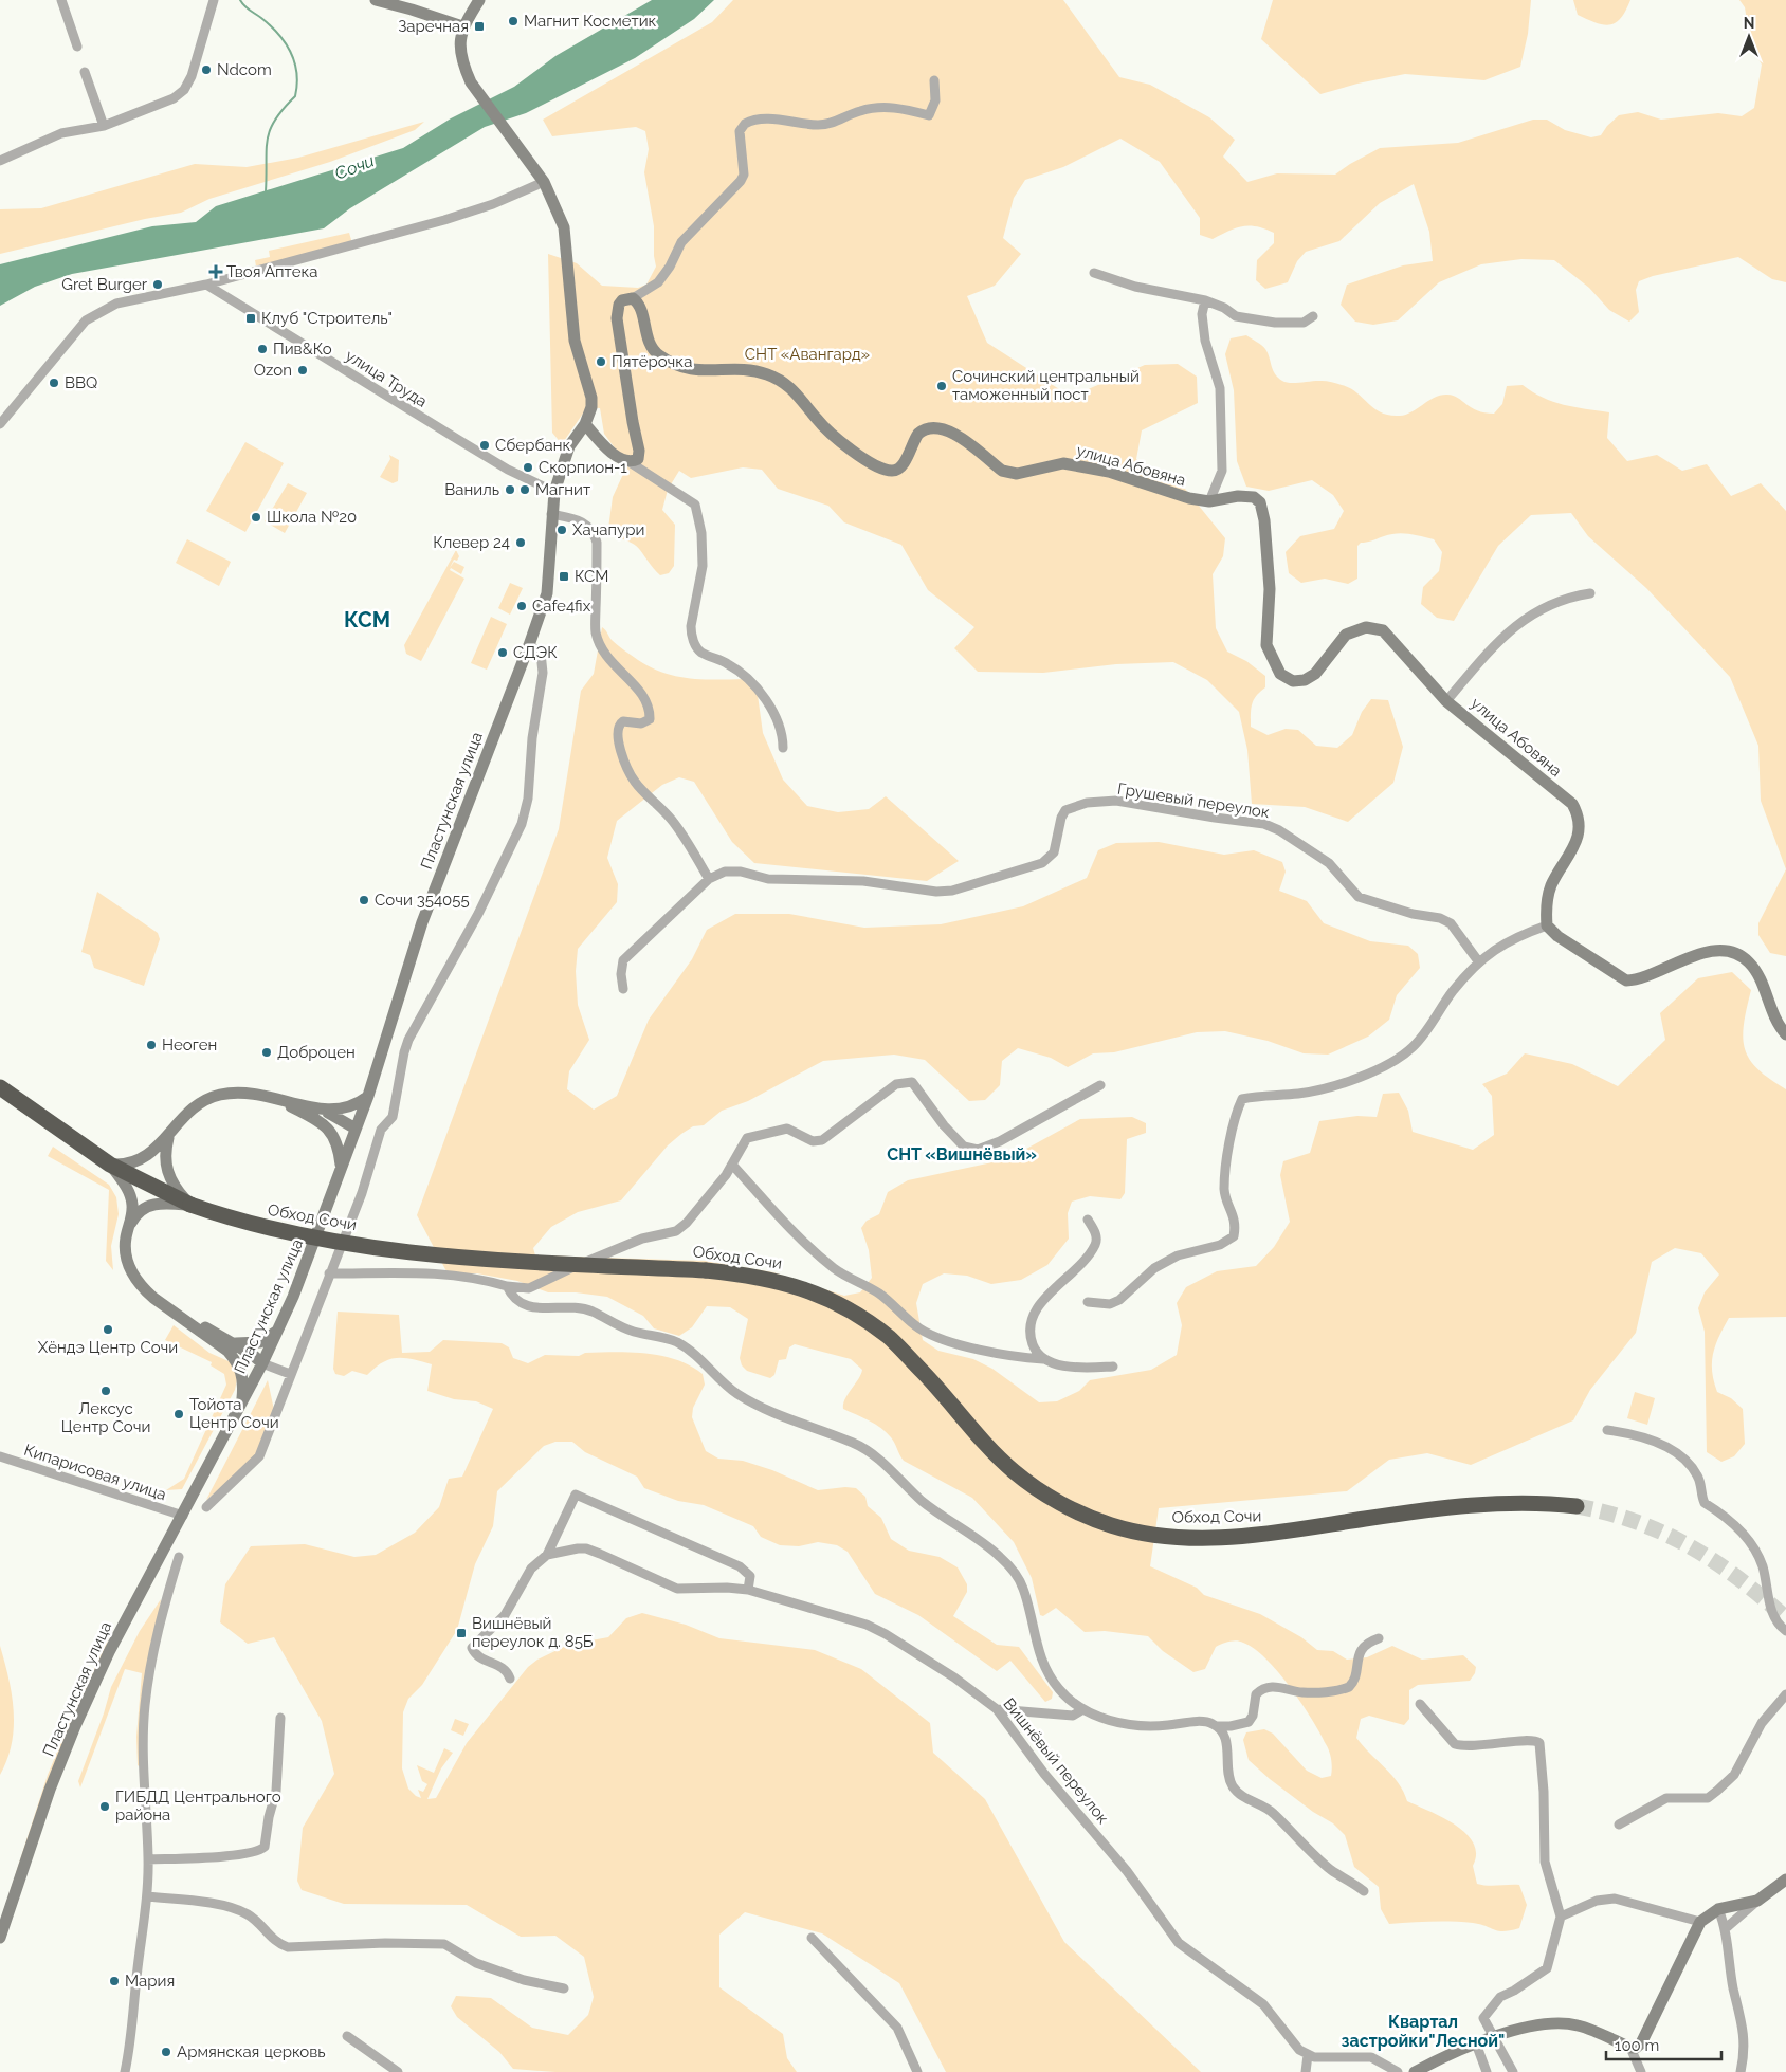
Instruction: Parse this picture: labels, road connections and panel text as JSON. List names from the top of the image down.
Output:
{
  "streets": {
    "highway": ["Обход Сочи"],
    "main road": ["улица Абовяна", "Пластунская улица"],
    "street": [
      "улица Труда",
      "Грушевый переулок",
      "Кипарисовая улица",
      "Вишнёвый переулок"
    ]
  },
  "crossings": [
    ["улица Труда", "Пластунская улица"],
    ["Пластунская улица", "Кипарисовая улица"]
  ],
  "districts": ["КСМ", "СНТ «Вишнёвый»", "Квартал застройки\"Лесной\""],
  "water": ["Сочи"],
  "parks": ["СНТ «Авангард»"],
  "places": {
    "other": [
      "Магнит Косметик",
      "Ndcom",
      "Gret Burger",
      "Пив&Ко",
      "Пятёрочка",
      "Ozon",
      "BBQ",
      "Сочинский центральный таможенный пост",
      "Сбербанк",
      "Скорпион-1",
      "Ваниль",
      "Магнит",
      "Школа №20",
      "Хачапури",
      "Клевер 24",
      "Cafe4fix",
      "СДЭК",
      "Сочи 354055",
      "Неоген",
      "Доброцен",
      "Хёндэ Центр Сочи",
      "Лексус Центр Сочи",
      "Тойота Центр Сочи",
      "ГИБДД Центрального района",
      "Мария",
      "Армянская церковь"
    ],
    "transit": [
      "Заречная",
      "Клуб \"Строитель\"",
      "КСМ",
      "Вишнёвый переулок д. 85Б"
    ],
    "health": ["Твоя Аптека"]
  },
  "scale_bar": "100 m",
  "north": "top"
}
